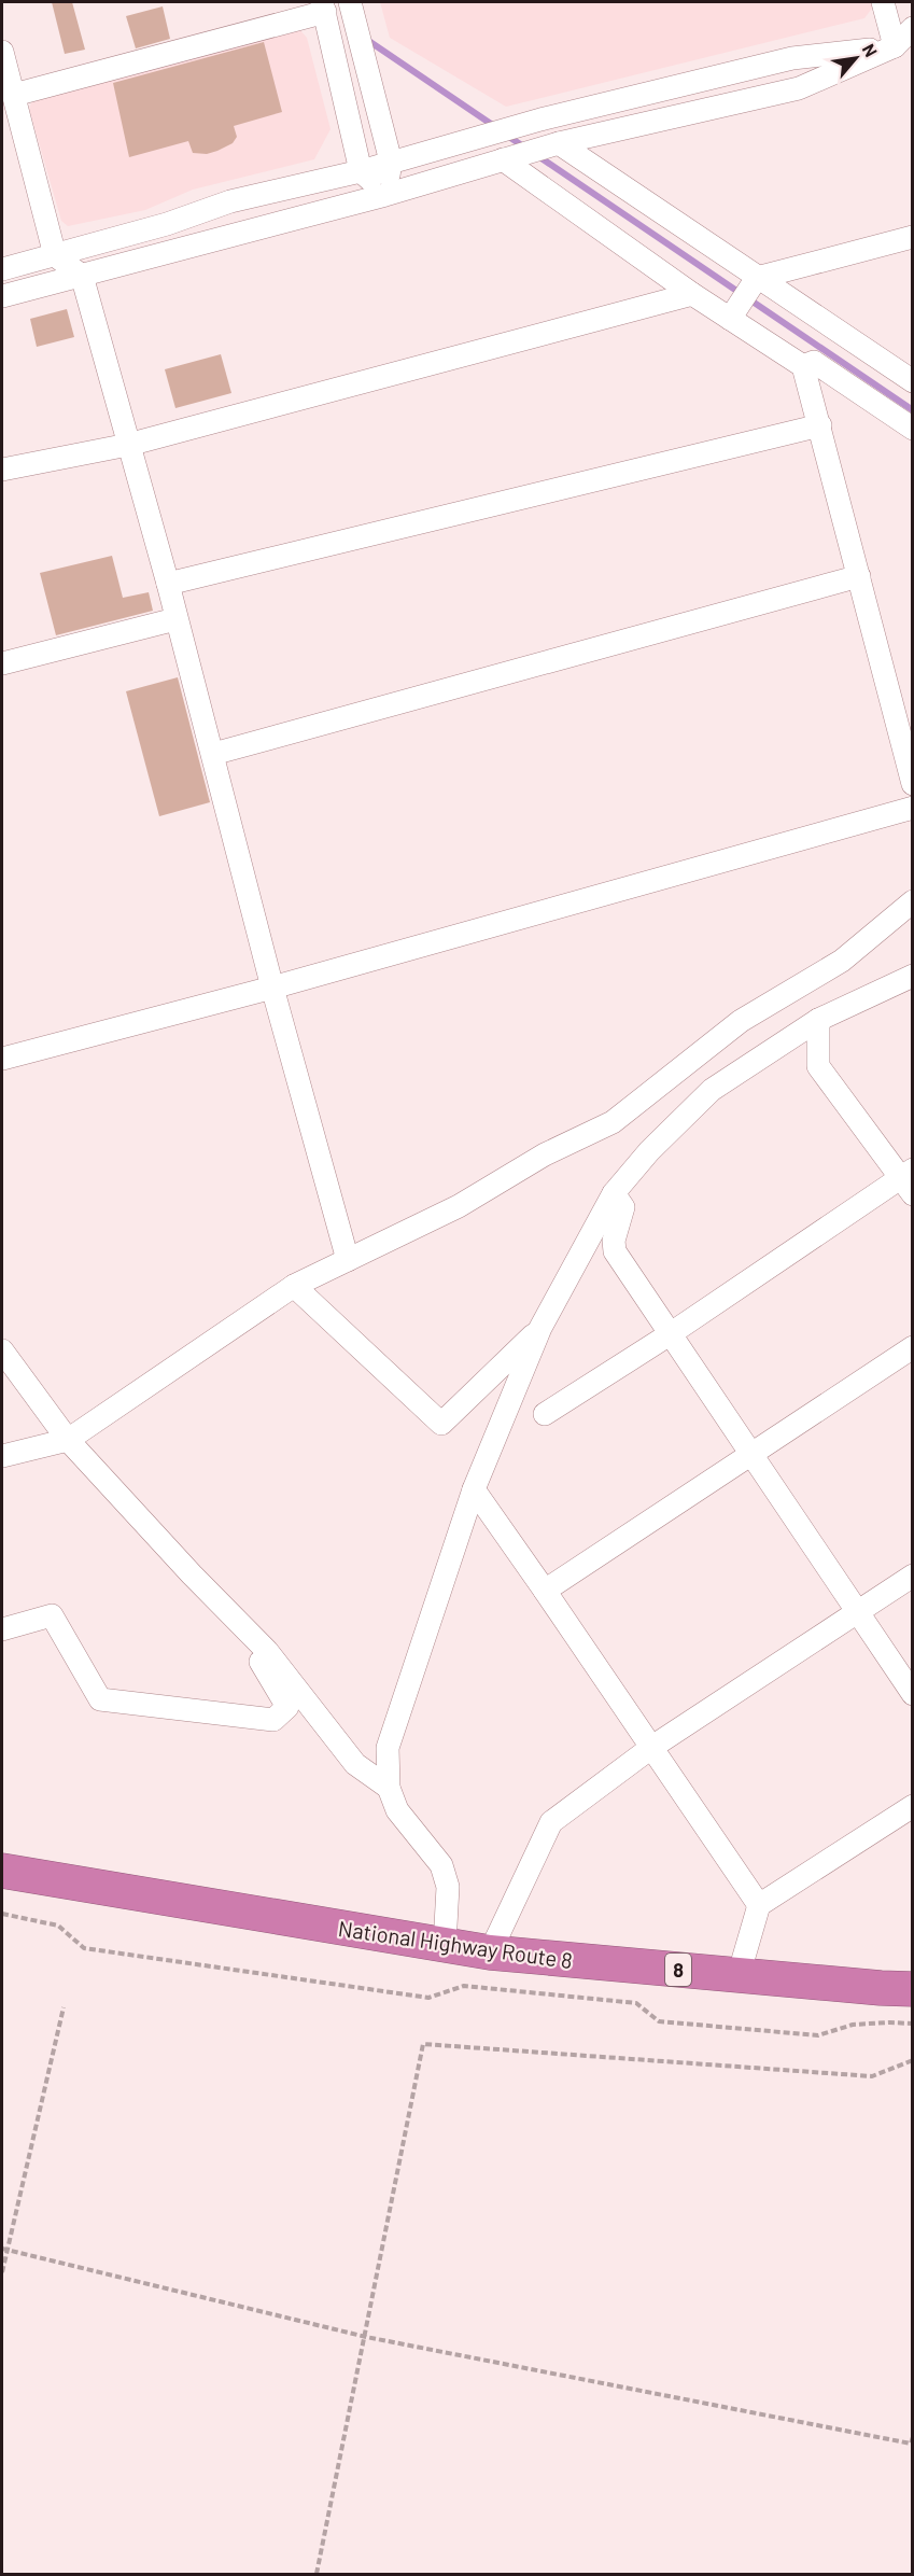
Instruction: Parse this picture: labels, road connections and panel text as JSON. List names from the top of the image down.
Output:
{
  "streets": {
    "highway": ["National Highway Route 8", "8"]
  },
  "north": "top right"
}
